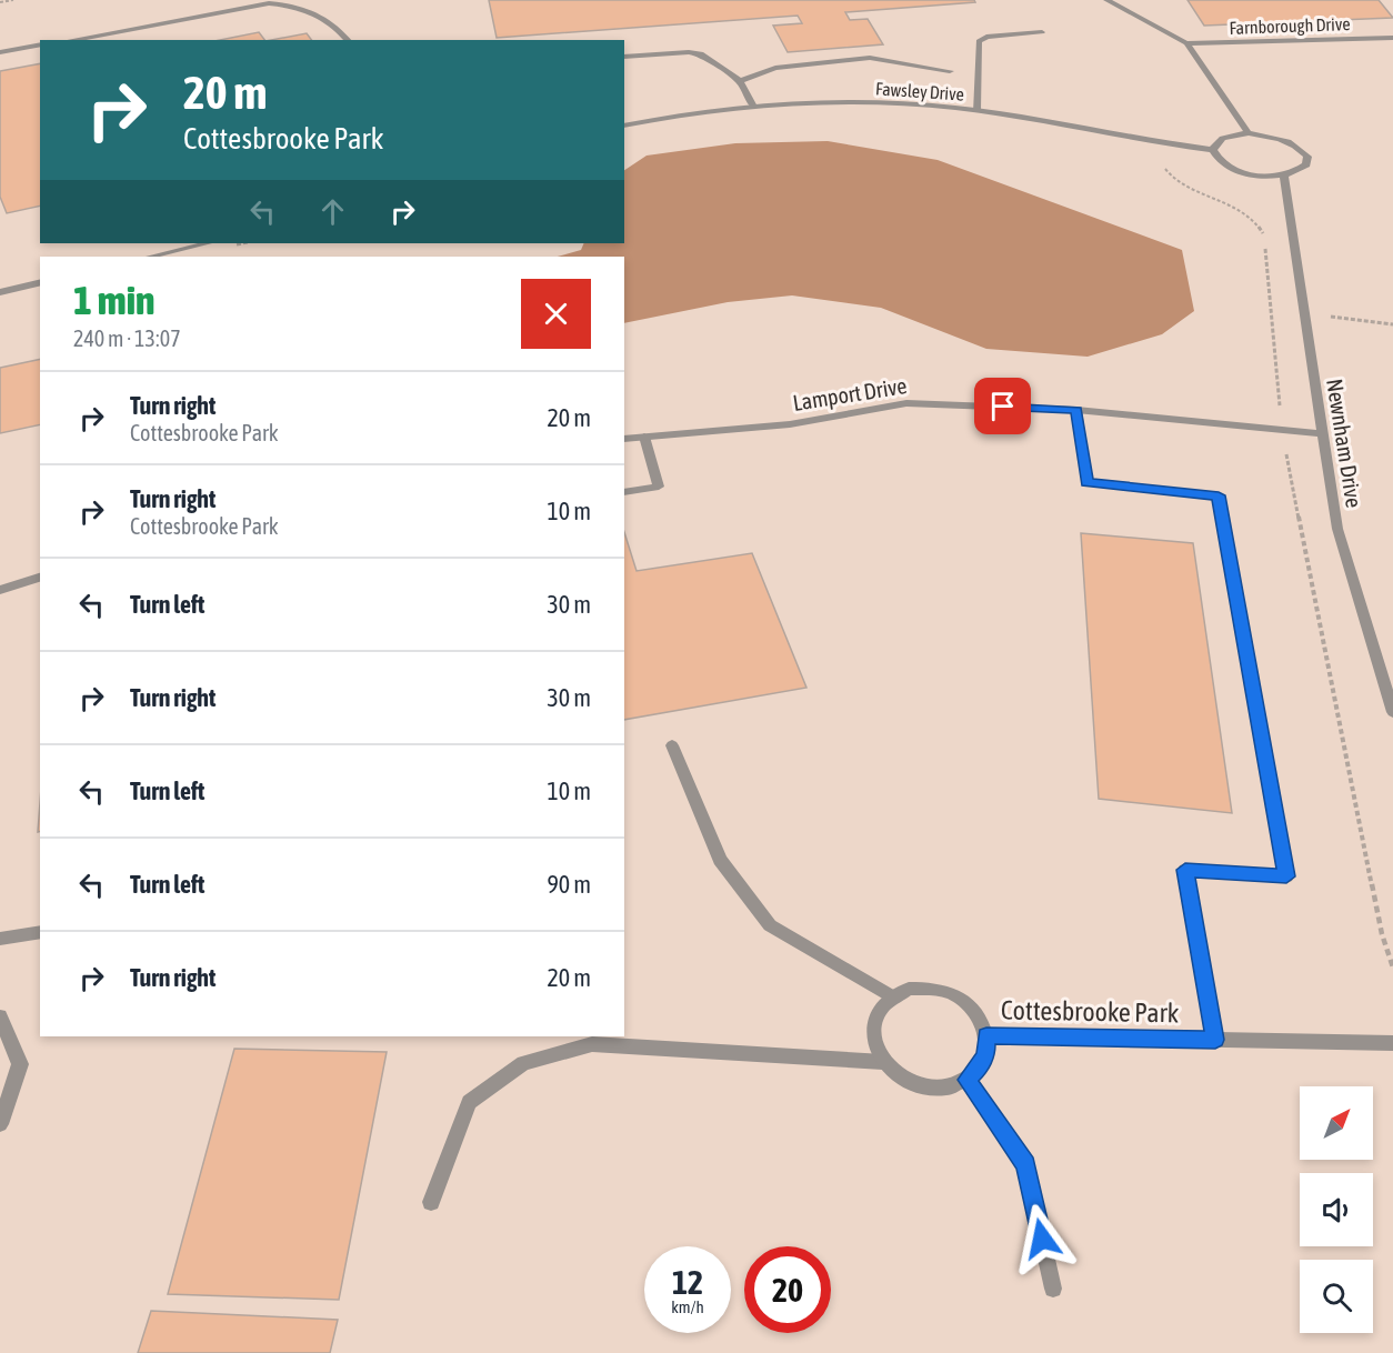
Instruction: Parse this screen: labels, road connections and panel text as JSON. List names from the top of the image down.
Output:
{
  "streets": {
    "street": [
      "Farnborough Drive",
      "Fawsley Drive",
      "Lamport Drive",
      "Newnham Drive",
      "Cottesbrooke Park"
    ]
  },
  "crossings": [
    ["Lamport Drive", "Newnham Drive"]
  ],
  "north": "top right",
  "page": {
    "turn": ["20 m", "Cottesbrooke Park"],
    "heading": ["1 min", "240 m · 13:07"],
    "list": [
      {
        "name": "Turn right",
        "note": "Cottesbrooke Park",
        "value": "20 m"
      },
      {
        "name": "Turn right",
        "note": "Cottesbrooke Park",
        "value": "10 m"
      },
      {
        "name": "Turn left",
        "value": "30 m"
      },
      {
        "name": "Turn right",
        "value": "30 m"
      },
      {
        "name": "Turn left",
        "value": "10 m"
      },
      {
        "name": "Turn left",
        "value": "90 m"
      },
      {
        "name": "Turn right",
        "value": "20 m"
      }
    ],
    "speed": "12 km/h",
    "limit": "20"
  }
}
